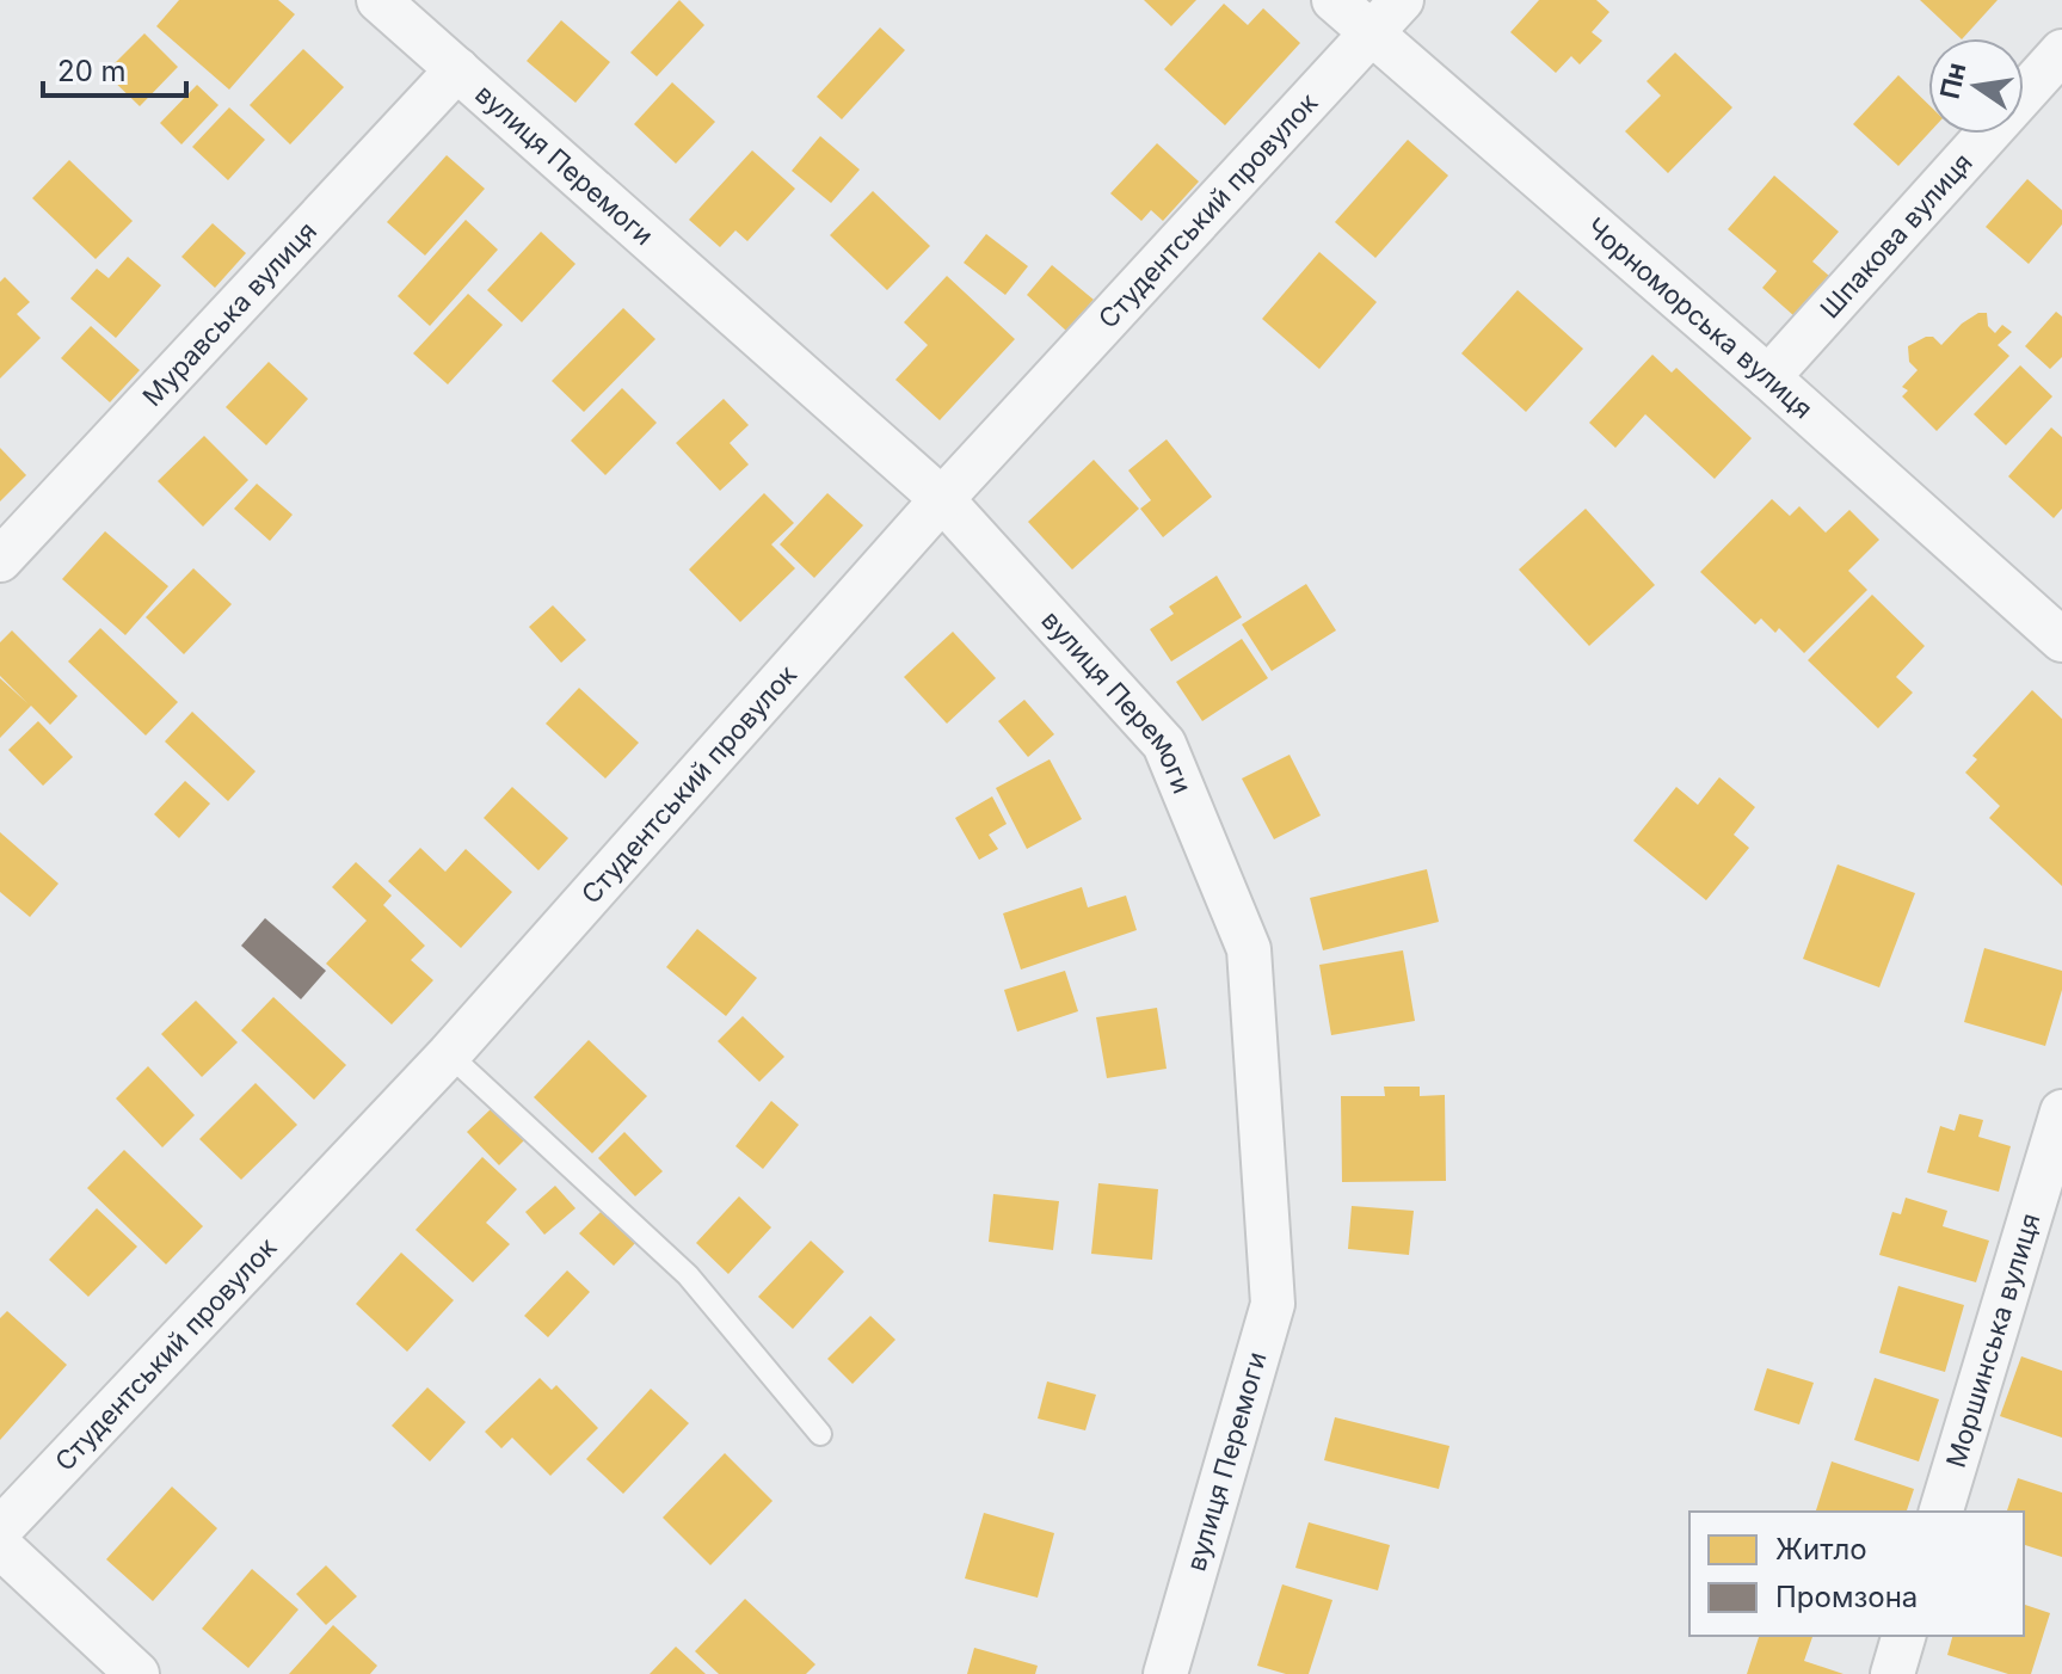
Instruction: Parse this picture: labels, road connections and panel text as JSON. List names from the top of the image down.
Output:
{
  "streets": {
    "street": [
      "вулиця Перемоги",
      "Студентський провулок",
      "Шпакова вулиця",
      "Муравська вулиця",
      "Чорноморська вулиця",
      "Моршинська вулиця"
    ]
  },
  "crossings": [
    ["вулиця Перемоги", "Студентський провулок"],
    ["вулиця Перемоги", "Муравська вулиця"],
    ["Студентський провулок", "Чорноморська вулиця"],
    ["Шпакова вулиця", "Чорноморська вулиця"]
  ],
  "legend": ["Житло", "Промзона"],
  "scale_bar": "20 m",
  "north": "left"
}
